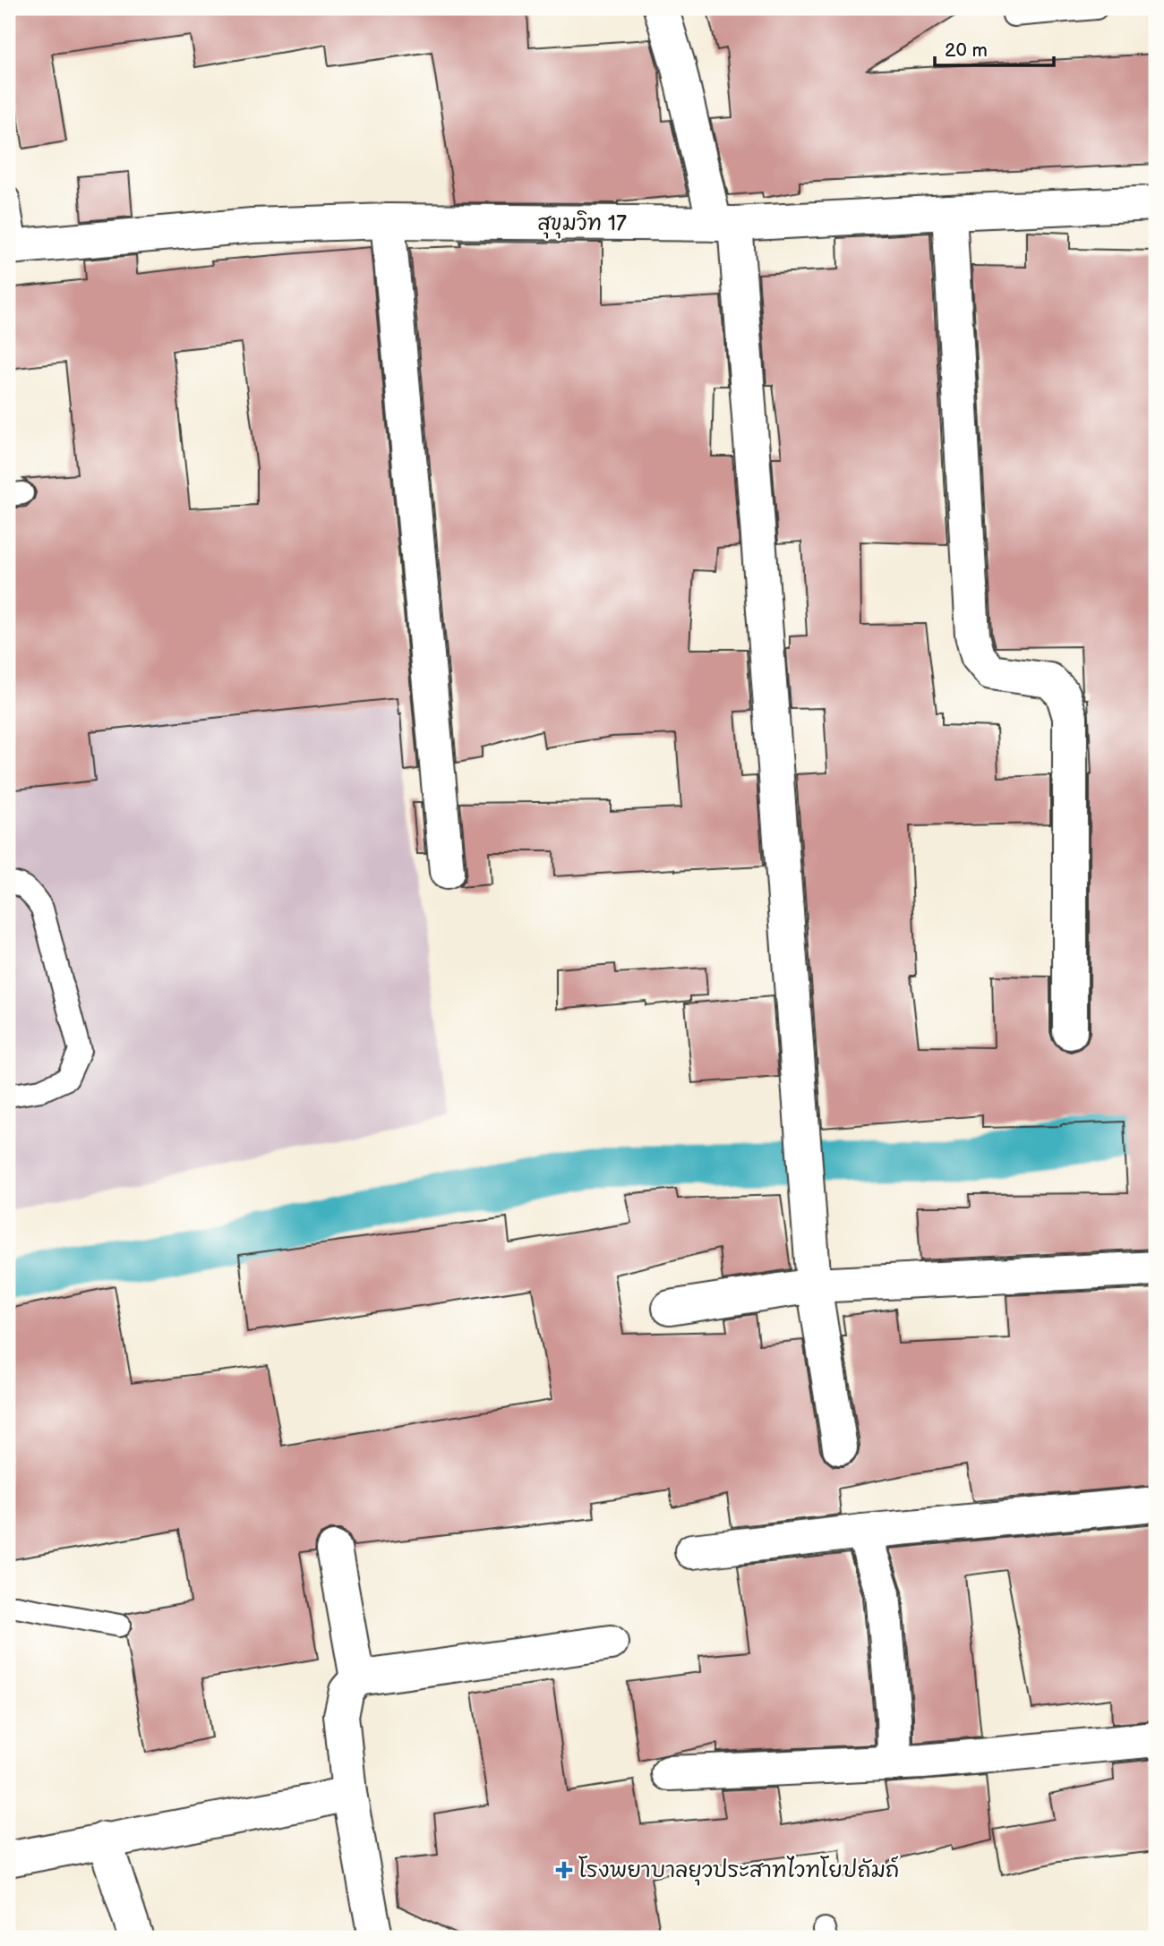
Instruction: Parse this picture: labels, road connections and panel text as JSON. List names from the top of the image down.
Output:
{
  "streets": {
    "street": ["สุขุมวิท 17"]
  },
  "places": {
    "health": ["โรงพยาบาลยุวประสาทไวทโยปถัมถ์"]
  },
  "scale_bar": "20 m"
}
